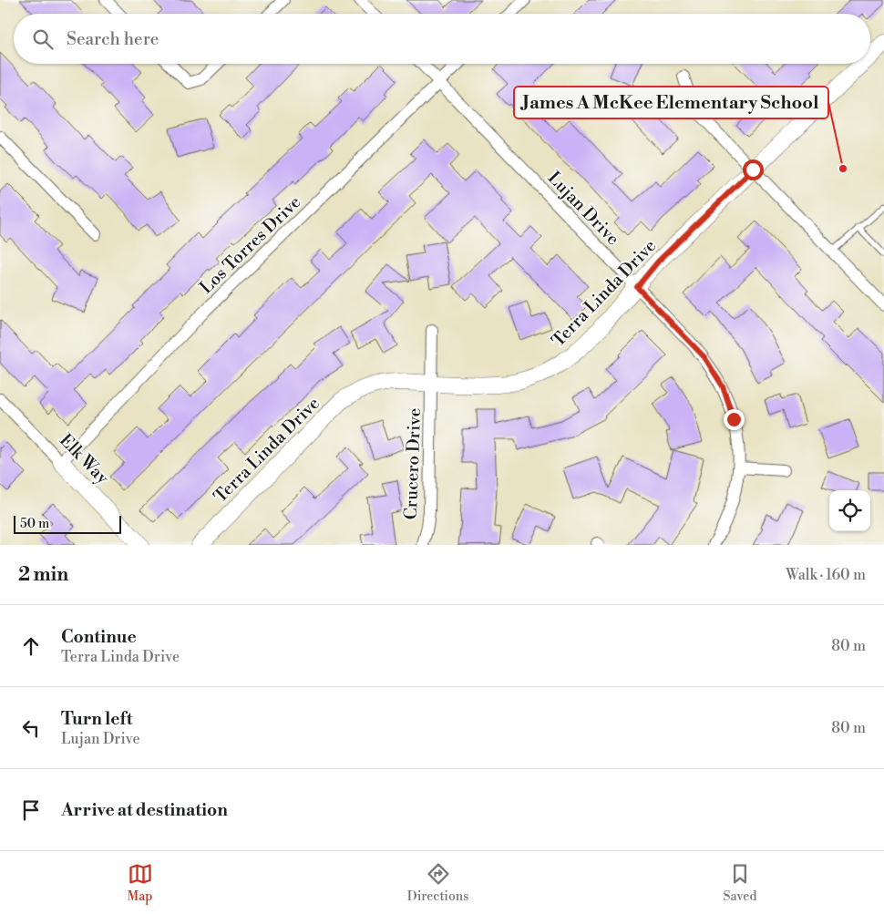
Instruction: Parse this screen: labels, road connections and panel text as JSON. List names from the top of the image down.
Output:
{
  "streets": {
    "street": [
      "Lujan Drive",
      "Los Torres Drive",
      "Terra Linda Drive",
      "Elk Way",
      "Crucero Drive"
    ]
  },
  "crossings": [
    ["Lujan Drive", "Los Torres Drive"],
    ["Lujan Drive", "Terra Linda Drive"],
    ["Los Torres Drive", "Elk Way"],
    ["Terra Linda Drive", "Crucero Drive"]
  ],
  "places": ["James A McKee Elementary School"],
  "scale_bar": "50 m",
  "page": {
    "search": "Search here",
    "scale": "50 m",
    "heading": ["2 min", "Walk · 160 m"],
    "list": [
      ["Continue", "Terra Linda Drive", "80 m"],
      ["Turn left", "Lujan Drive", "80 m"],
      "Arrive at destination"
    ],
    "nav": ["Map", "Directions", "Saved"]
  }
}
